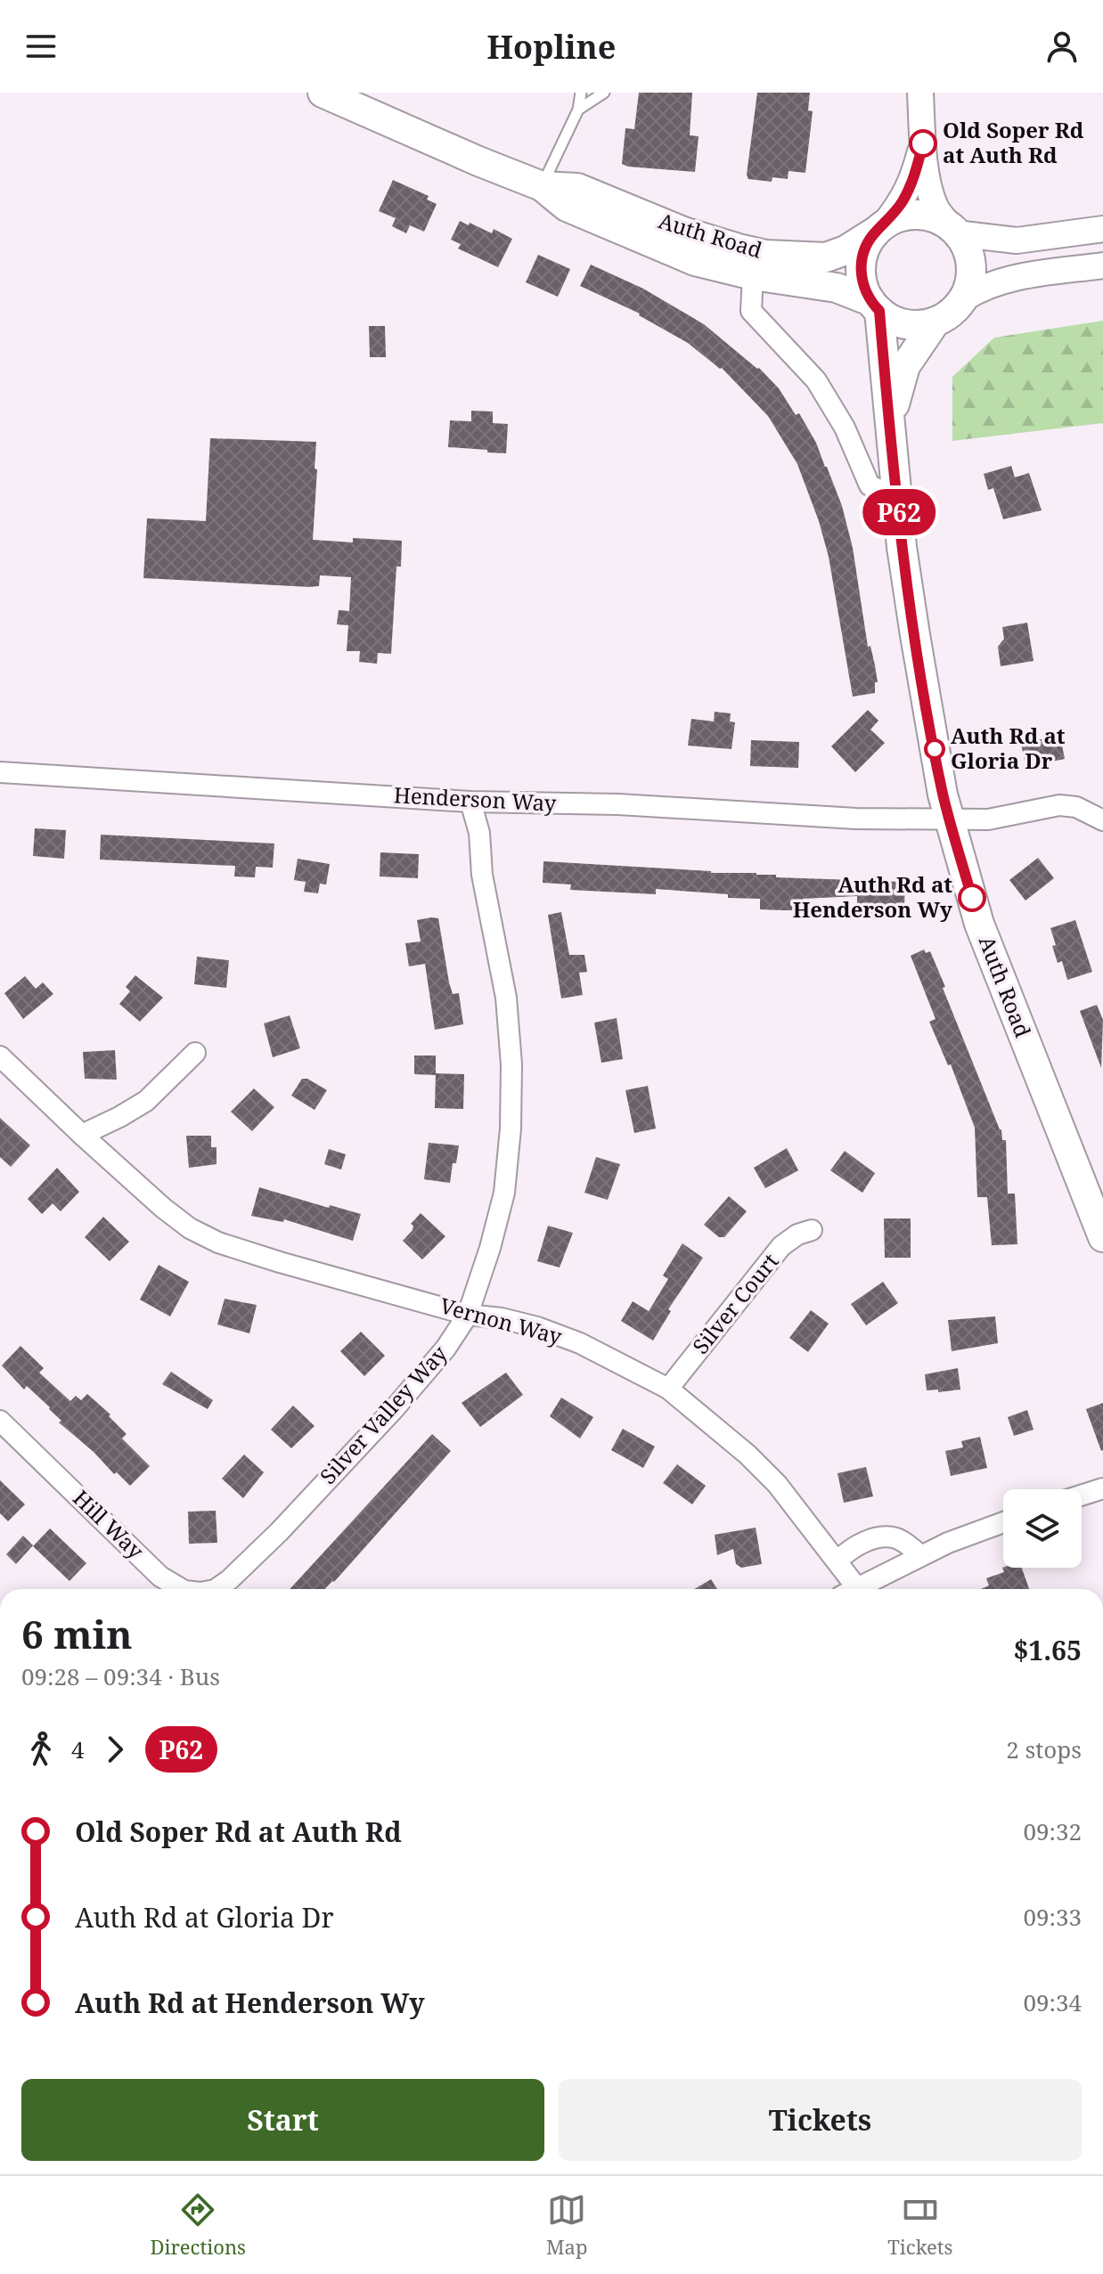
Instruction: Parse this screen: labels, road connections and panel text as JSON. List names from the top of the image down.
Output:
{
  "streets": {
    "main road": ["Auth Road"],
    "street": [
      "Henderson Way",
      "Silver Court",
      "Vernon Way",
      "Silver Valley Way",
      "Hill Way"
    ]
  },
  "crossings": [
    ["Auth Road", "Henderson Way"],
    ["Henderson Way", "Silver Valley Way"],
    ["Silver Court", "Vernon Way"],
    ["Vernon Way", "Silver Valley Way"],
    ["Silver Valley Way", "Hill Way"]
  ],
  "places": ["Old Soper Rd at Auth Rd", "Auth Rd at Gloria Dr", "Auth Rd at Henderson Wy"],
  "lines": ["bus line P62"],
  "page": {
    "header": "Hopline",
    "on_map": "P62",
    "heading": ["6 min", "09:28 – 09:34 · Bus", "$1.65"],
    "legs": ["4", "P62", "2 stops"],
    "list": [
      {
        "name": "Old Soper Rd at Auth Rd",
        "value": "09:32"
      },
      {
        "name": "Auth Rd at Gloria Dr",
        "value": "09:33"
      },
      {
        "name": "Auth Rd at Henderson Wy",
        "value": "09:34"
      }
    ],
    "buttons": ["Start", "Tickets"],
    "tabs": ["Directions", "Map", "Tickets"]
  }
}
